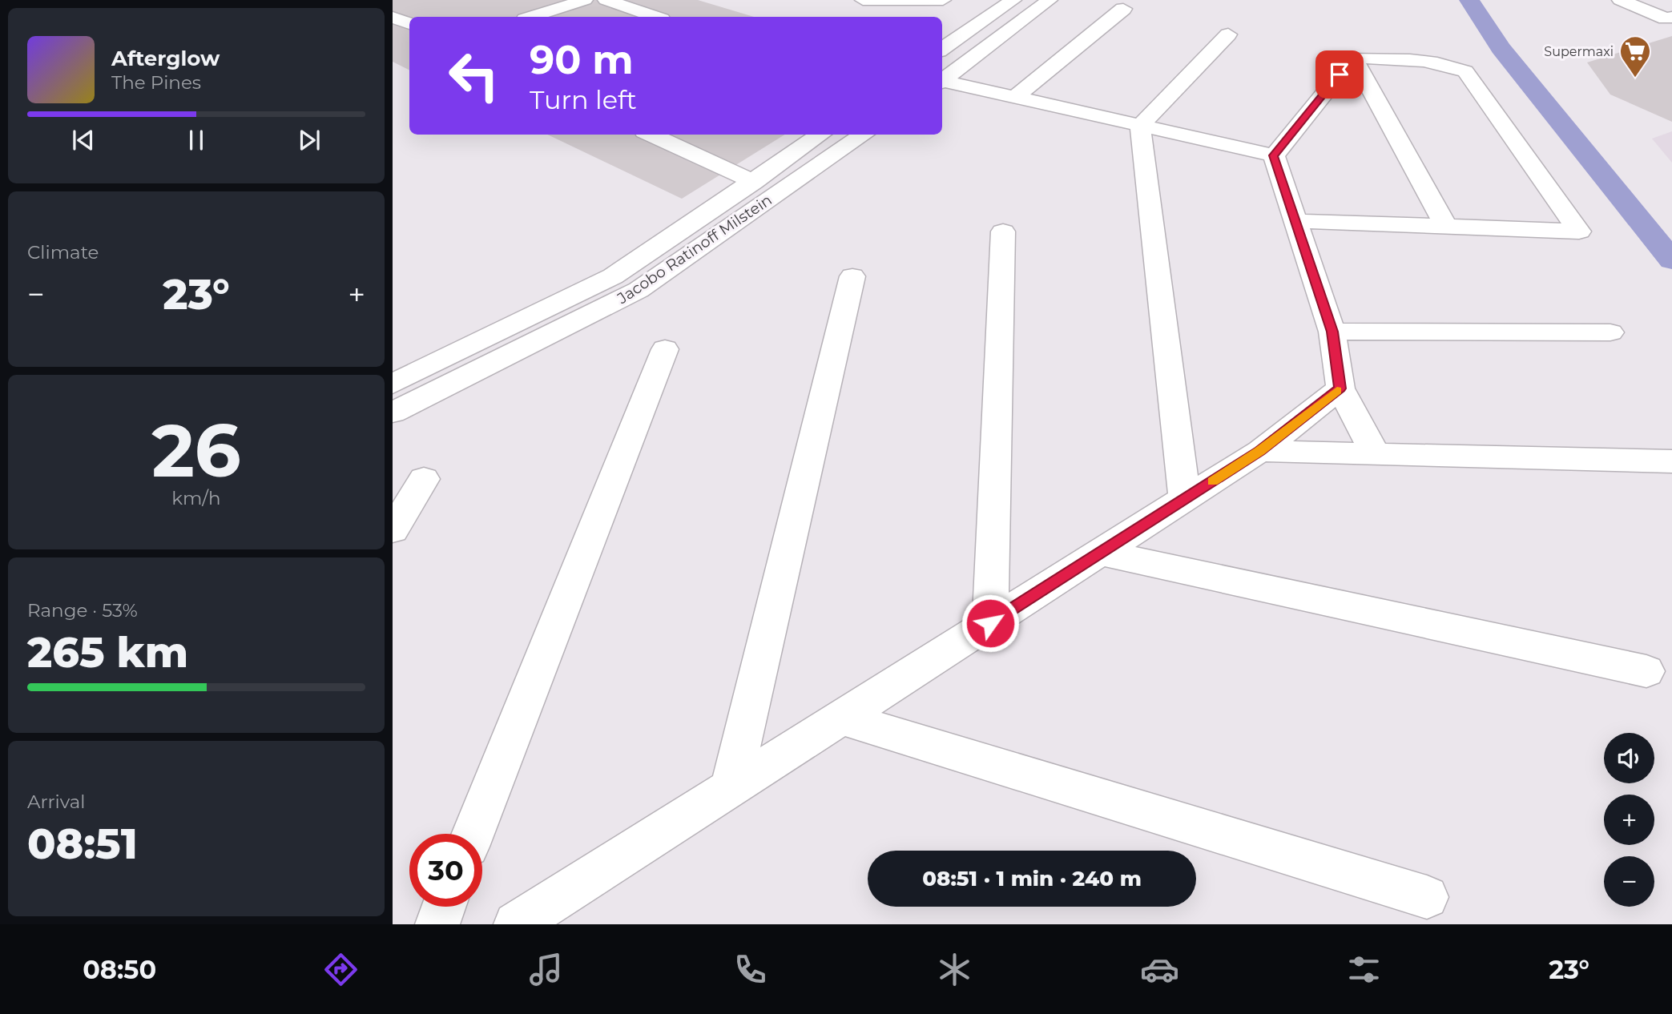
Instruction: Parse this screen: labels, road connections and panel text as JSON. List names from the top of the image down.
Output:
{
  "streets": {
    "street": ["Jacobo Ratinoff Milstein"]
  },
  "places": {
    "supermarket": ["Supermaxi"]
  },
  "page": {
    "turn": ["90 m", "Turn left"],
    "song": ["Afterglow", "The Pines"],
    "tile": [
      "Climate",
      ["26", "km/h"],
      ["Range · 53%", "265 km"],
      ["Arrival", "08:51"]
    ],
    "heat": ["−", "23°", "+"],
    "map_buttons": ["+", "−"],
    "limit": "30",
    "trip": "08:51 · 1 min · 240 m",
    "tabs": ["08:50", "23°"]
  }
}
